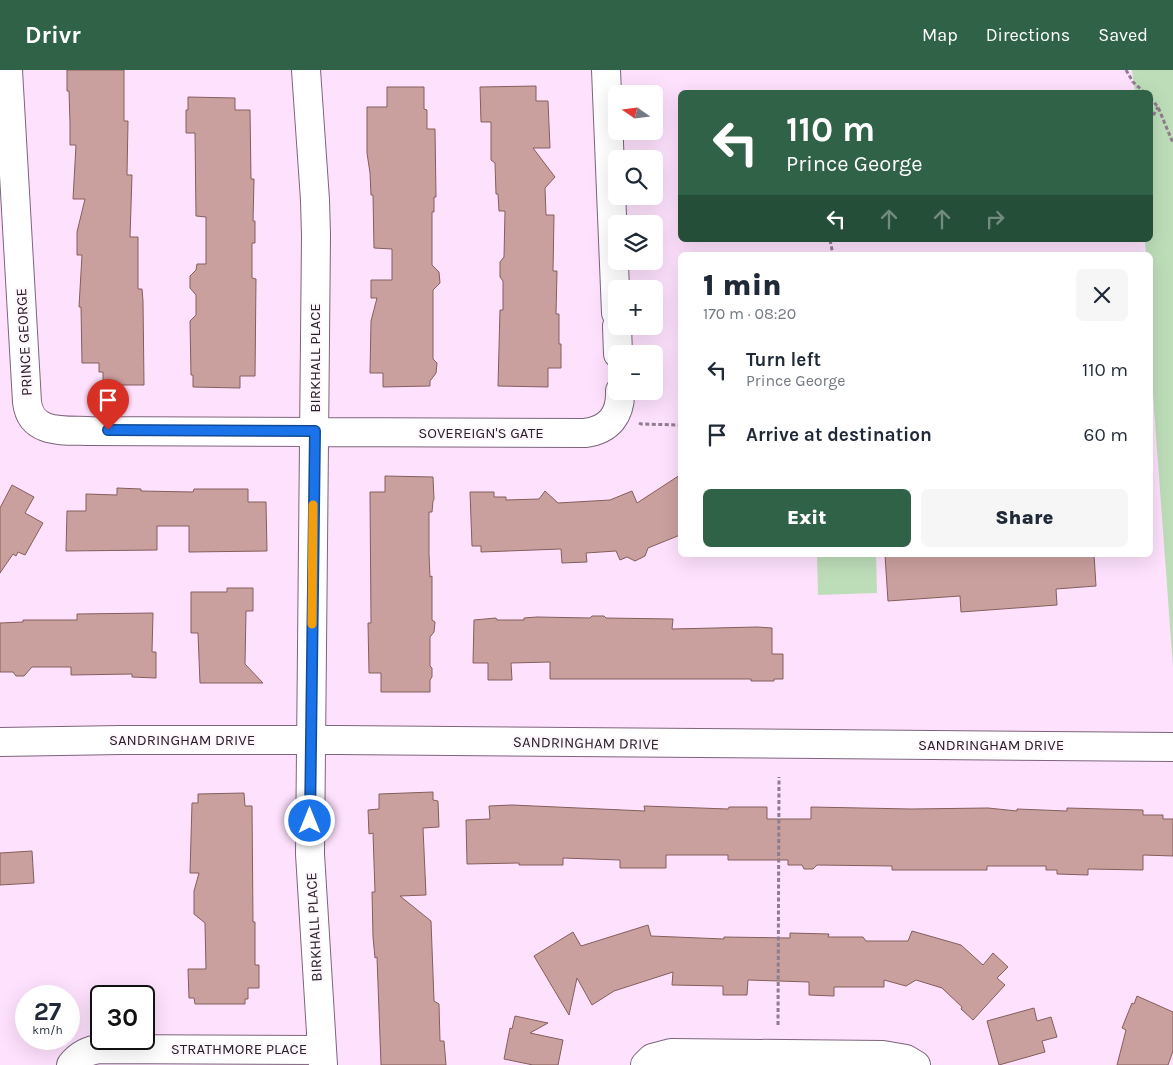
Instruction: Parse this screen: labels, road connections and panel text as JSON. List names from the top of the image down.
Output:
{
  "streets": {
    "street": [
      "PRINCE GEORGE",
      "BIRKHALL PLACE",
      "SOVEREIGN'S GATE",
      "SANDRINGHAM DRIVE",
      "STRATHMORE PLACE"
    ]
  },
  "crossings": [
    ["PRINCE GEORGE", "BIRKHALL PLACE"],
    ["PRINCE GEORGE", "SOVEREIGN'S GATE"],
    ["BIRKHALL PLACE", "SOVEREIGN'S GATE"],
    ["BIRKHALL PLACE", "SANDRINGHAM DRIVE"],
    ["BIRKHALL PLACE", "STRATHMORE PLACE"]
  ],
  "north": "left",
  "page": {
    "header": "Drivr",
    "nav": ["Map", "Directions", "Saved"],
    "map_buttons": ["+", "−"],
    "turn": ["110 m", "Prince George"],
    "heading": ["1 min", "170 m · 08:20"],
    "list": [
      {
        "name": "Turn left",
        "note": "Prince George",
        "value": "110 m"
      },
      {
        "name": "Arrive at destination",
        "value": "60 m"
      }
    ],
    "buttons": ["Exit", "Share"],
    "speed": "27 km/h",
    "limit": "30"
  }
}
